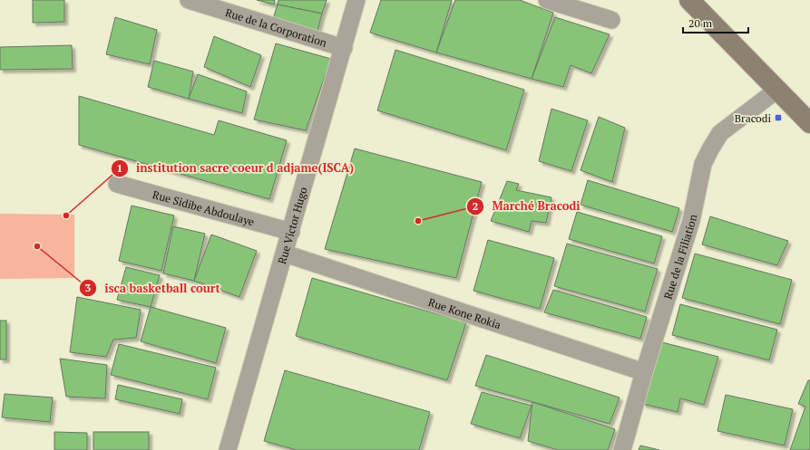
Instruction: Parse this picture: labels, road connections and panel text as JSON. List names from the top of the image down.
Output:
{
  "streets": {
    "street": [
      "Rue de la Corporation",
      "Rue Sidibe Abdoulaye",
      "Rue Victor Hugo",
      "Rue de la Filiation",
      "Rue Kone Rokia"
    ]
  },
  "crossings": [
    ["Rue de la Corporation", "Rue Victor Hugo"],
    ["Rue Sidibe Abdoulaye", "Rue Victor Hugo"],
    ["Rue Victor Hugo", "Rue Kone Rokia"],
    ["Rue de la Filiation", "Rue Kone Rokia"]
  ],
  "places": {
    "transit": ["Bracodi"],
    "other": ["institution sacre coeur d adjame(ISCA)", "Marché Bracodi", "isca basketball court"]
  },
  "scale_bar": "20 m"
}
